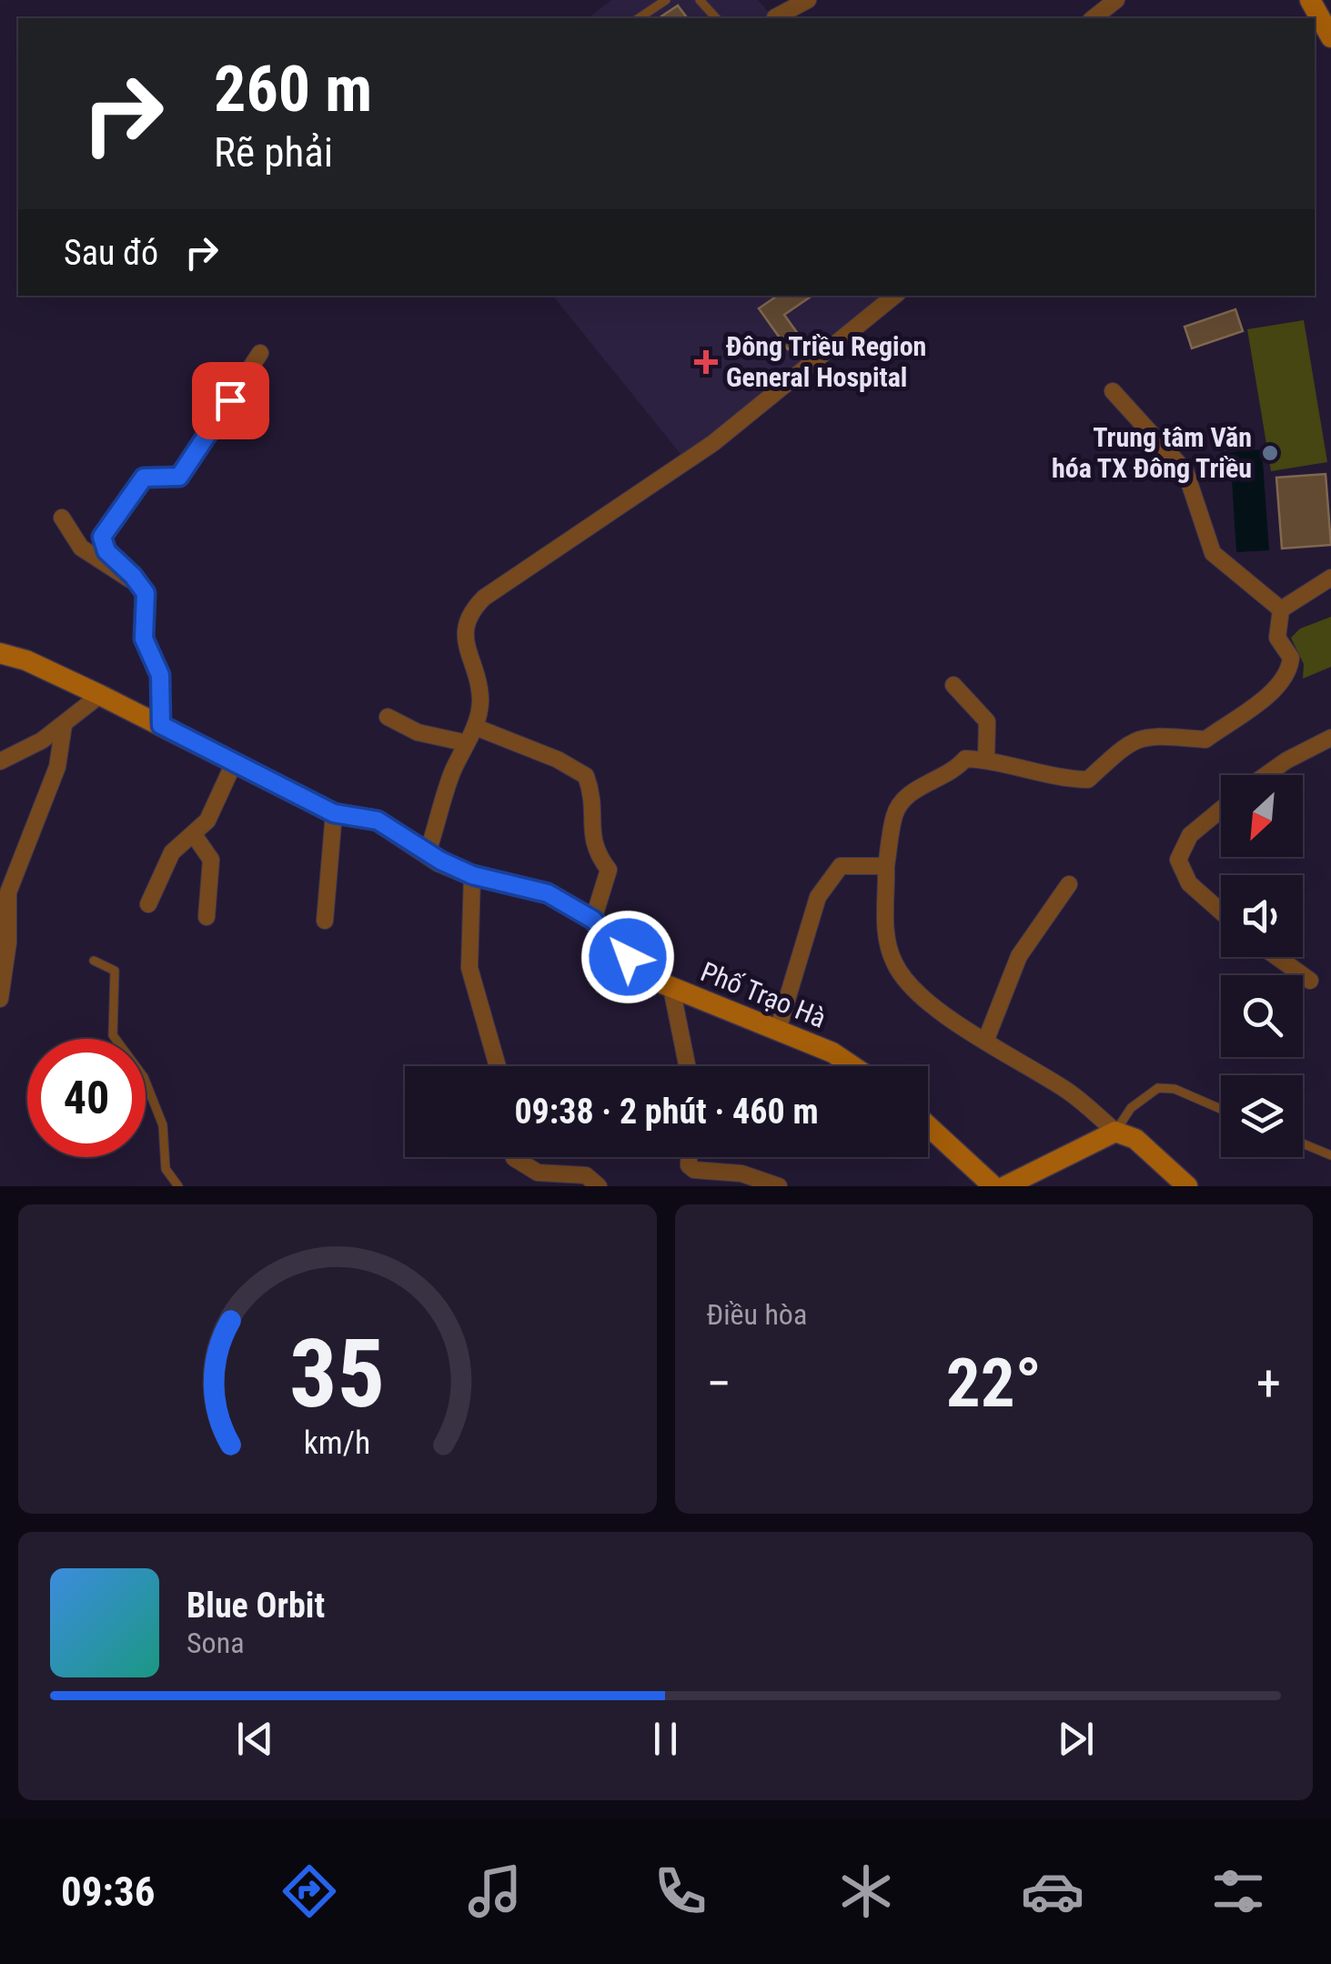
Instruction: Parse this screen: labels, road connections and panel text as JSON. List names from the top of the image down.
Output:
{
  "streets": {
    "street": ["Phố Trạo Hà"]
  },
  "places": {
    "health": ["Đông Triều Region General Hospital"],
    "other": ["Trung tâm Văn hóa TX Đông Triều"]
  },
  "north": "bottom left",
  "page": {
    "turn": ["260 m", "Rẽ phải"],
    "then": "Sau đó",
    "limit": "40",
    "trip": "09:38 · 2 phút · 460 m",
    "tile": "Điều hòa",
    "heat": ["−", "22°", "+"],
    "song": ["Blue Orbit", "Sona"],
    "tabs": "09:36",
    "gauge": ["35", "km/h"]
  }
}
